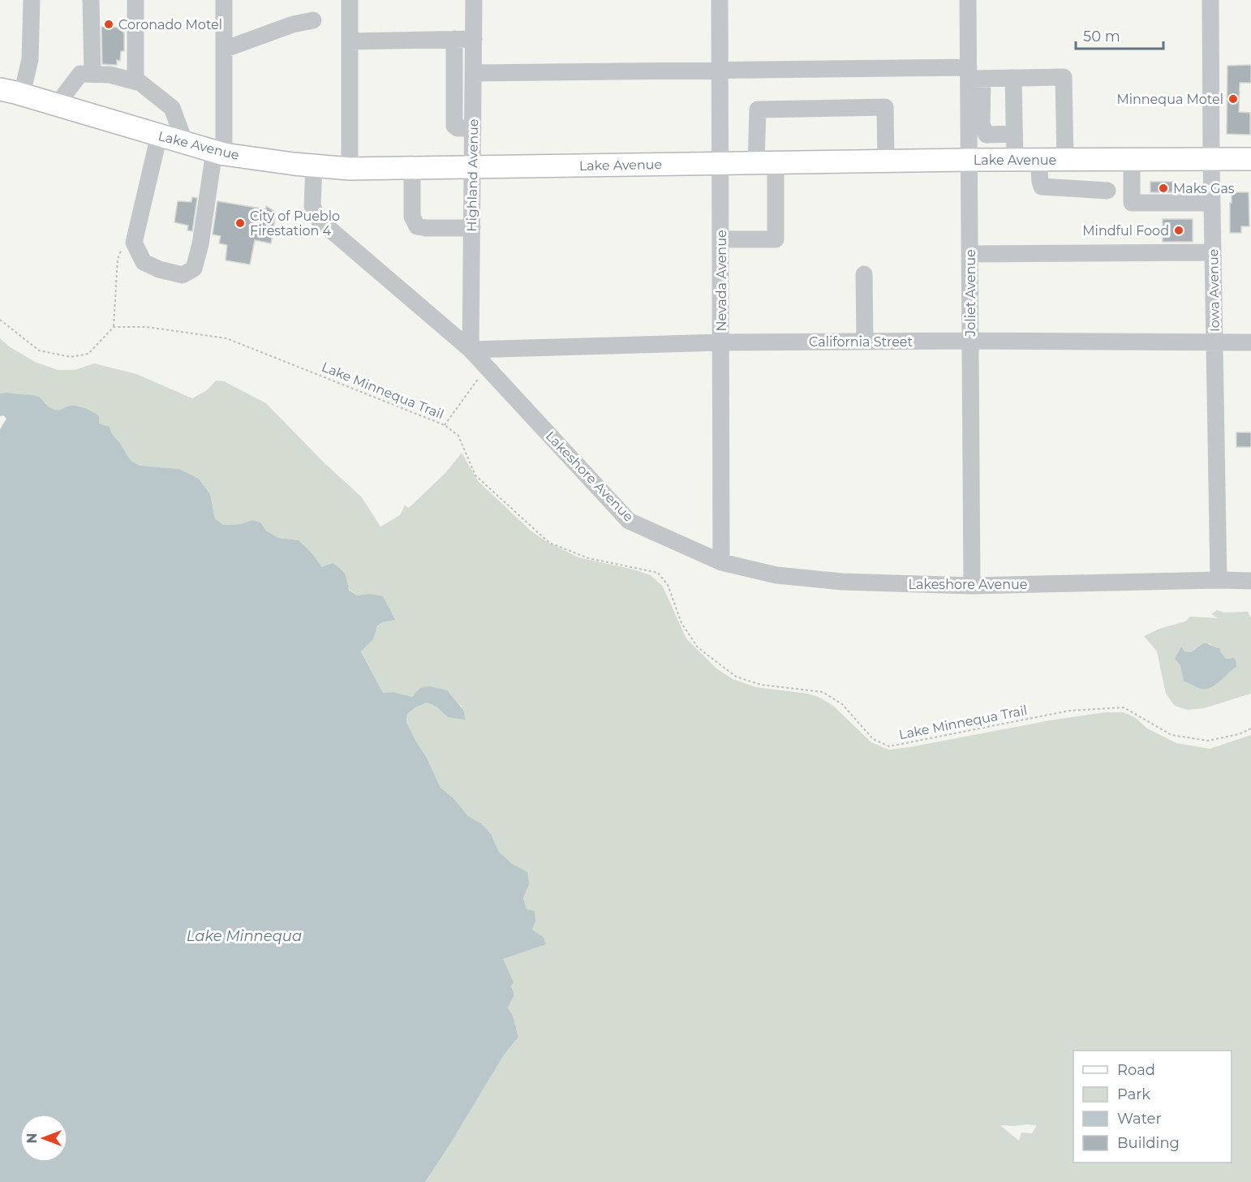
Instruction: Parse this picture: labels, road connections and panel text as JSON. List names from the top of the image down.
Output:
{
  "streets": {
    "main road": ["Lake Avenue"],
    "street": [
      "Highland Avenue",
      "Nevada Avenue",
      "Iowa Avenue",
      "Joliet Avenue",
      "California Street",
      "Lakeshore Avenue"
    ],
    "path": ["Lake Minnequa Trail"]
  },
  "crossings": [
    ["Lake Avenue", "Highland Avenue"],
    ["Lake Avenue", "Nevada Avenue"],
    ["Lake Avenue", "Iowa Avenue"],
    ["Lake Avenue", "Joliet Avenue"],
    ["Lake Avenue", "Lakeshore Avenue"],
    ["Highland Avenue", "California Street"],
    ["Highland Avenue", "Lakeshore Avenue"],
    ["Nevada Avenue", "California Street"],
    ["Nevada Avenue", "Lakeshore Avenue"],
    ["Iowa Avenue", "California Street"],
    ["Iowa Avenue", "Lakeshore Avenue"],
    ["Joliet Avenue", "California Street"],
    ["Joliet Avenue", "Lakeshore Avenue"],
    ["California Street", "Lakeshore Avenue"]
  ],
  "water": ["Lake Minnequa"],
  "places": [
    "Coronado Motel",
    "Minnequa Motel",
    "Maks Gas",
    "City of Pueblo Firestation 4",
    "Mindful Food"
  ],
  "legend": [
    "Road",
    "Park",
    "Water",
    "Building"
  ],
  "scale_bar": "50 m",
  "north": "left"
}
